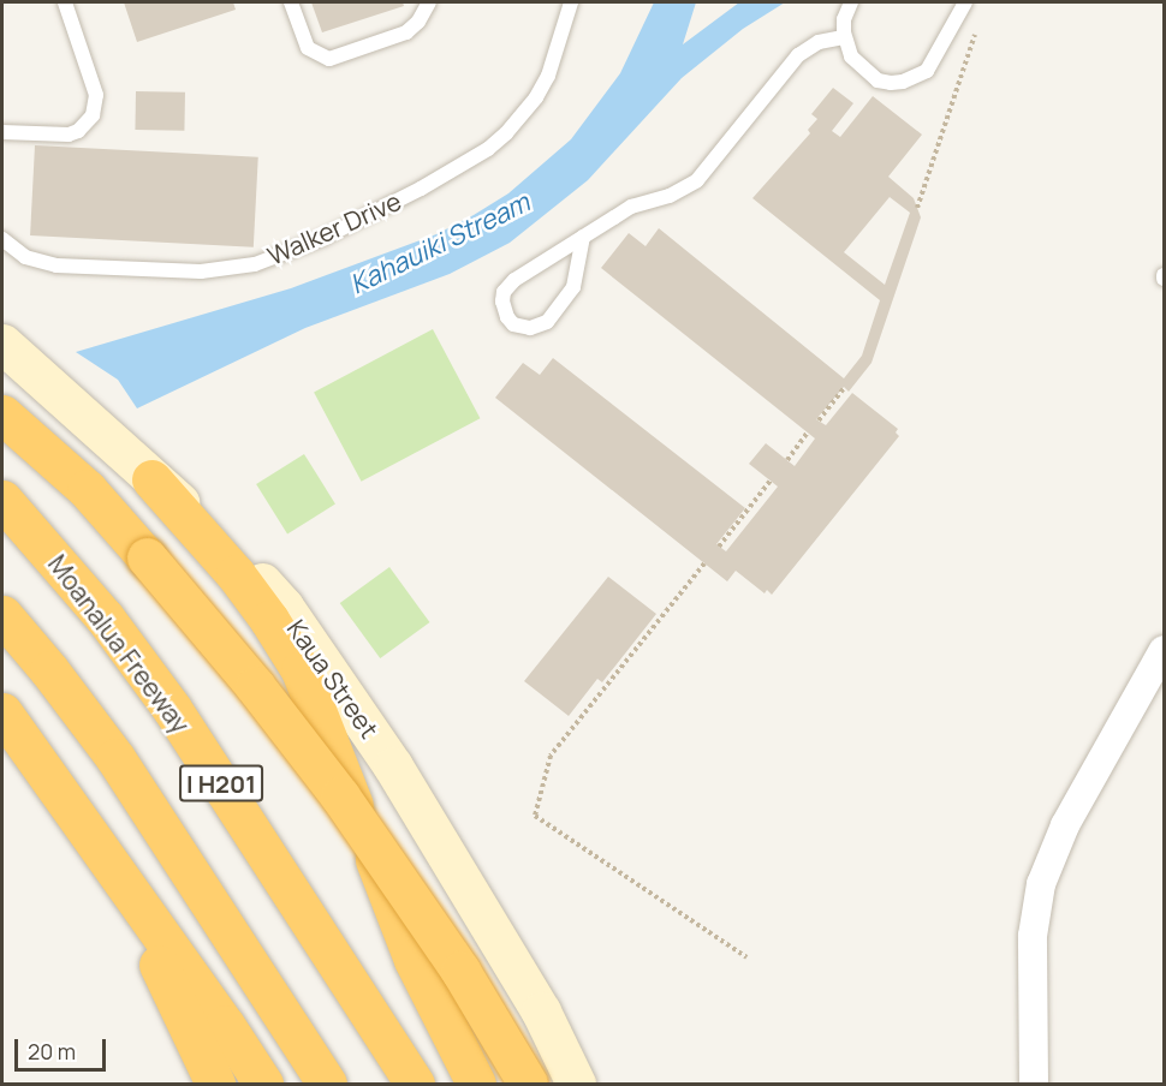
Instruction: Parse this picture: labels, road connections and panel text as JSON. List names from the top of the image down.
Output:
{
  "streets": {
    "highway": ["Moanalua Freeway", "I H201"],
    "street": ["Kaua Street"],
    "lane": ["Walker Drive"]
  },
  "water": ["Kahauiki Stream"],
  "scale_bar": "20 m"
}
